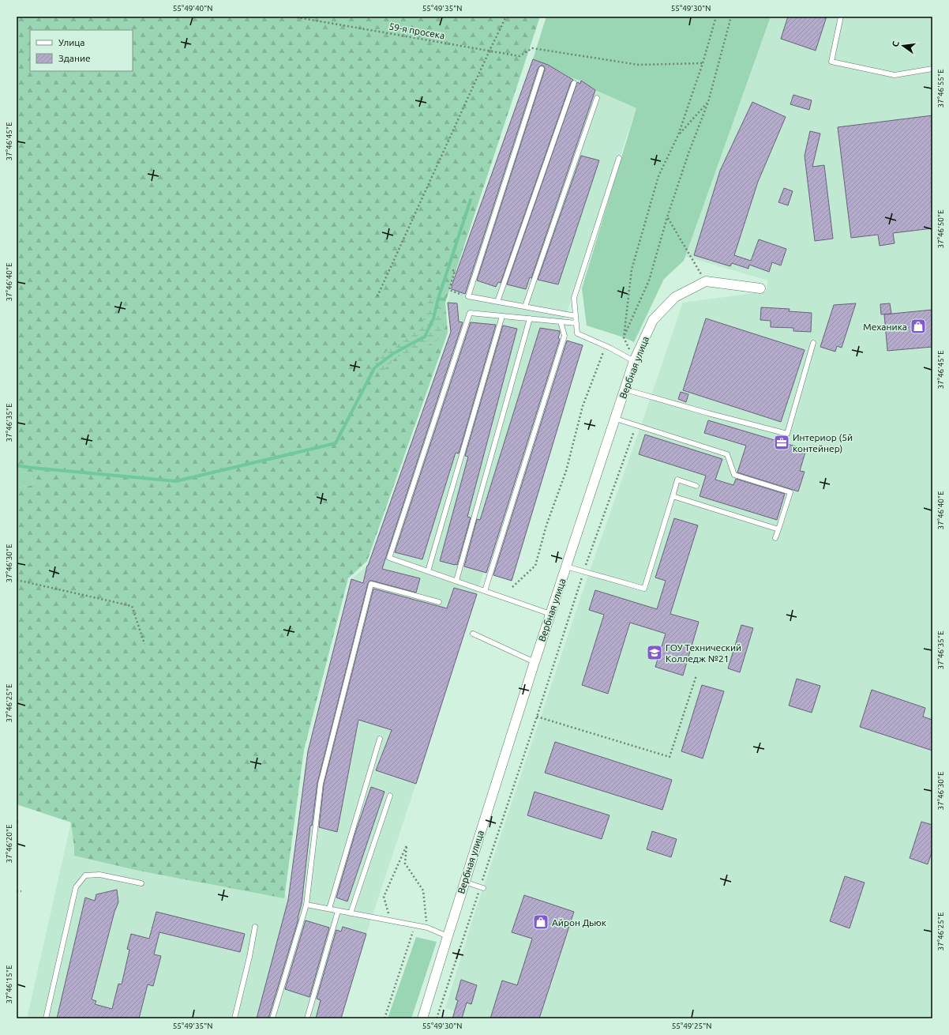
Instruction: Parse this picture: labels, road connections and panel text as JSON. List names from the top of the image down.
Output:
{
  "streets": {
    "street": ["Вербная улица"],
    "path": ["59-я просека"]
  },
  "places": {
    "shop": ["Механика", "Айрон Дьюк"],
    "office": ["Интериор (5й контейнер)"],
    "school or university": ["ГОУ Технический Колледж №21"]
  },
  "legend": ["Улица", "Здание"],
  "north": "left",
  "coordinates": [
    "55°49'40\"N",
    "55°49'35\"N",
    "55°49'30\"N",
    "37°46'55\"E",
    "37°46'45\"E",
    "37°46'50\"E",
    "37°46'40\"E",
    "37°46'35\"E",
    "37°46'30\"E",
    "37°46'25\"E",
    "37°46'20\"E",
    "37°46'15\"E",
    "55°49'25\"N"
  ]
}
